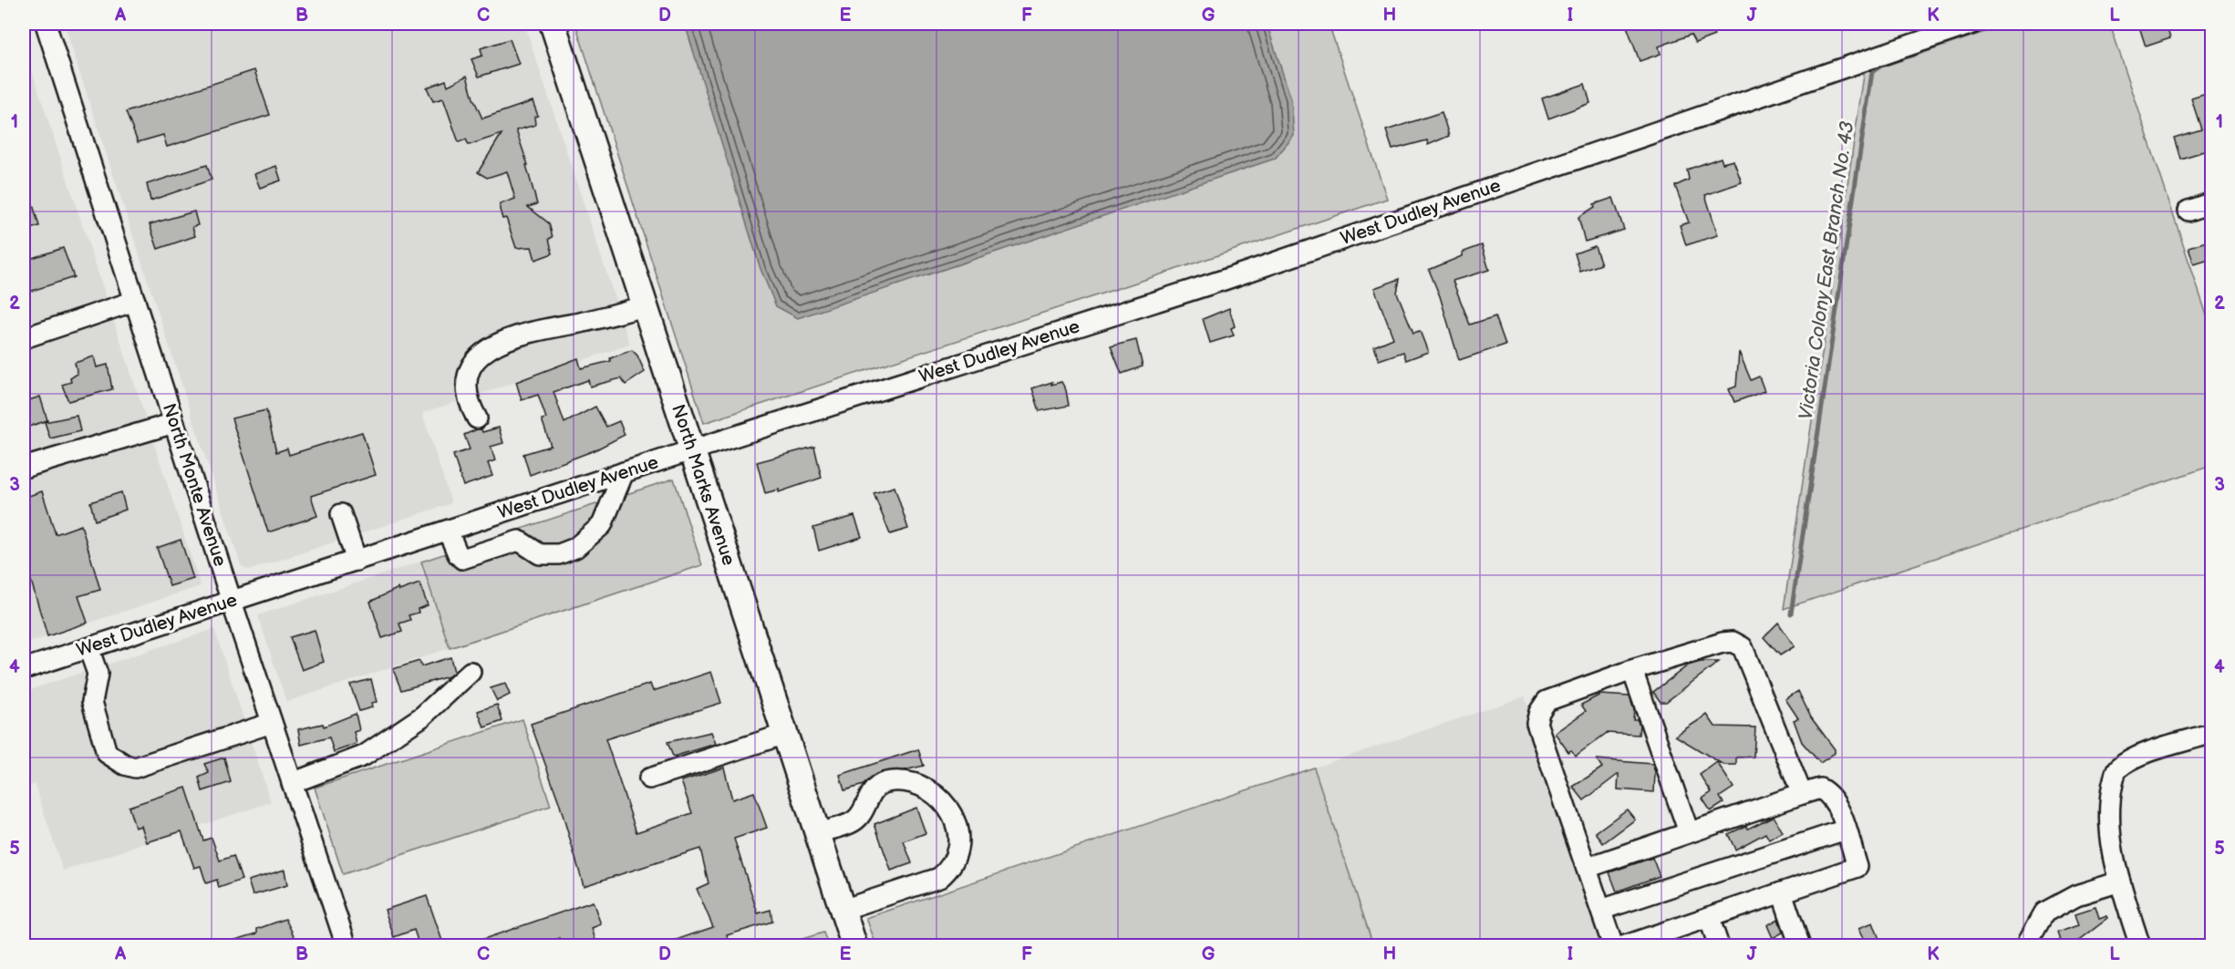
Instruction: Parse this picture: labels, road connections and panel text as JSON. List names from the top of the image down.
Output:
{
  "streets": {
    "main road": ["North Marks Avenue"],
    "street": ["West Dudley Avenue", "North Monte Avenue"]
  },
  "crossings": [
    ["West Dudley Avenue", "North Monte Avenue"],
    ["West Dudley Avenue", "North Marks Avenue"]
  ],
  "water": ["Victoria Colony East Branch No. 43"],
  "grid": {
    "columns": [
      "A",
      "B",
      "C",
      "D",
      "E",
      "F",
      "G",
      "H",
      "I",
      "J",
      "K",
      "L"
    ],
    "rows": [
      "1",
      "2",
      "3",
      "4",
      "5"
    ]
  }
}
